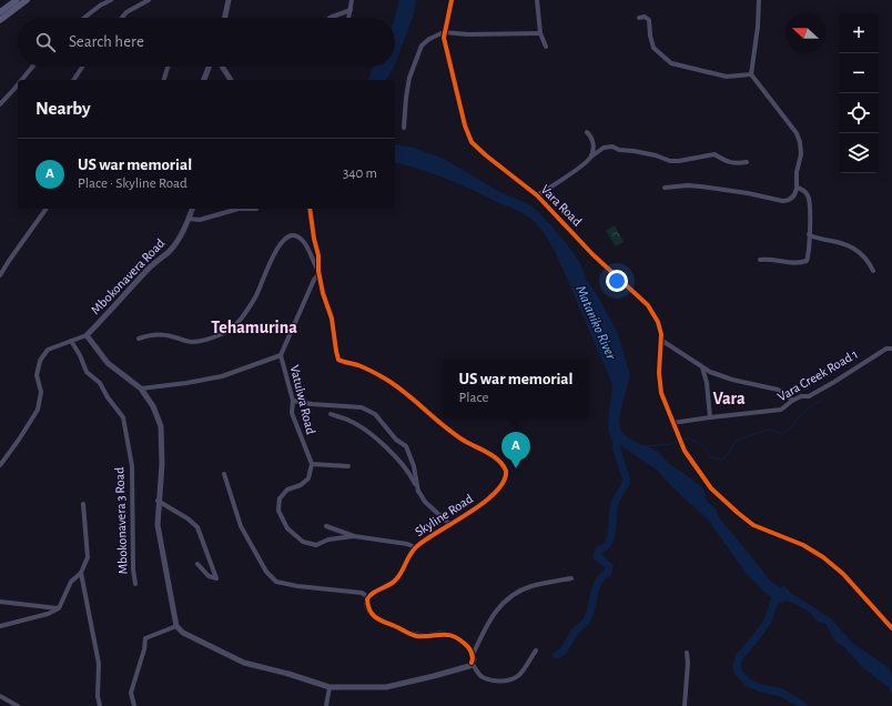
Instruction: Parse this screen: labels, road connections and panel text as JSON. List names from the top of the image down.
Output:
{
  "streets": {
    "street": [
      "Vara Road",
      "Mbokonavera Road",
      "Vara Creek Road 1",
      "Vatulwa Road",
      "Skyline Road",
      "Mbokonavera 3 Road"
    ]
  },
  "crossings": [
    ["Vara Road", "Vara Creek Road 1"]
  ],
  "districts": ["Tehamurina", "Vara"],
  "water": ["Mataniko River"],
  "north": "left",
  "page": {
    "map_buttons": ["+", "−"],
    "search": "Search here",
    "heading": "Nearby",
    "list": [
      {
        "mark": "A",
        "name": "US war memorial",
        "note": "Place · Skyline Road",
        "value": "340 m"
      }
    ],
    "popup": ["US war memorial", "Place"],
    "pins": "A"
  }
}
